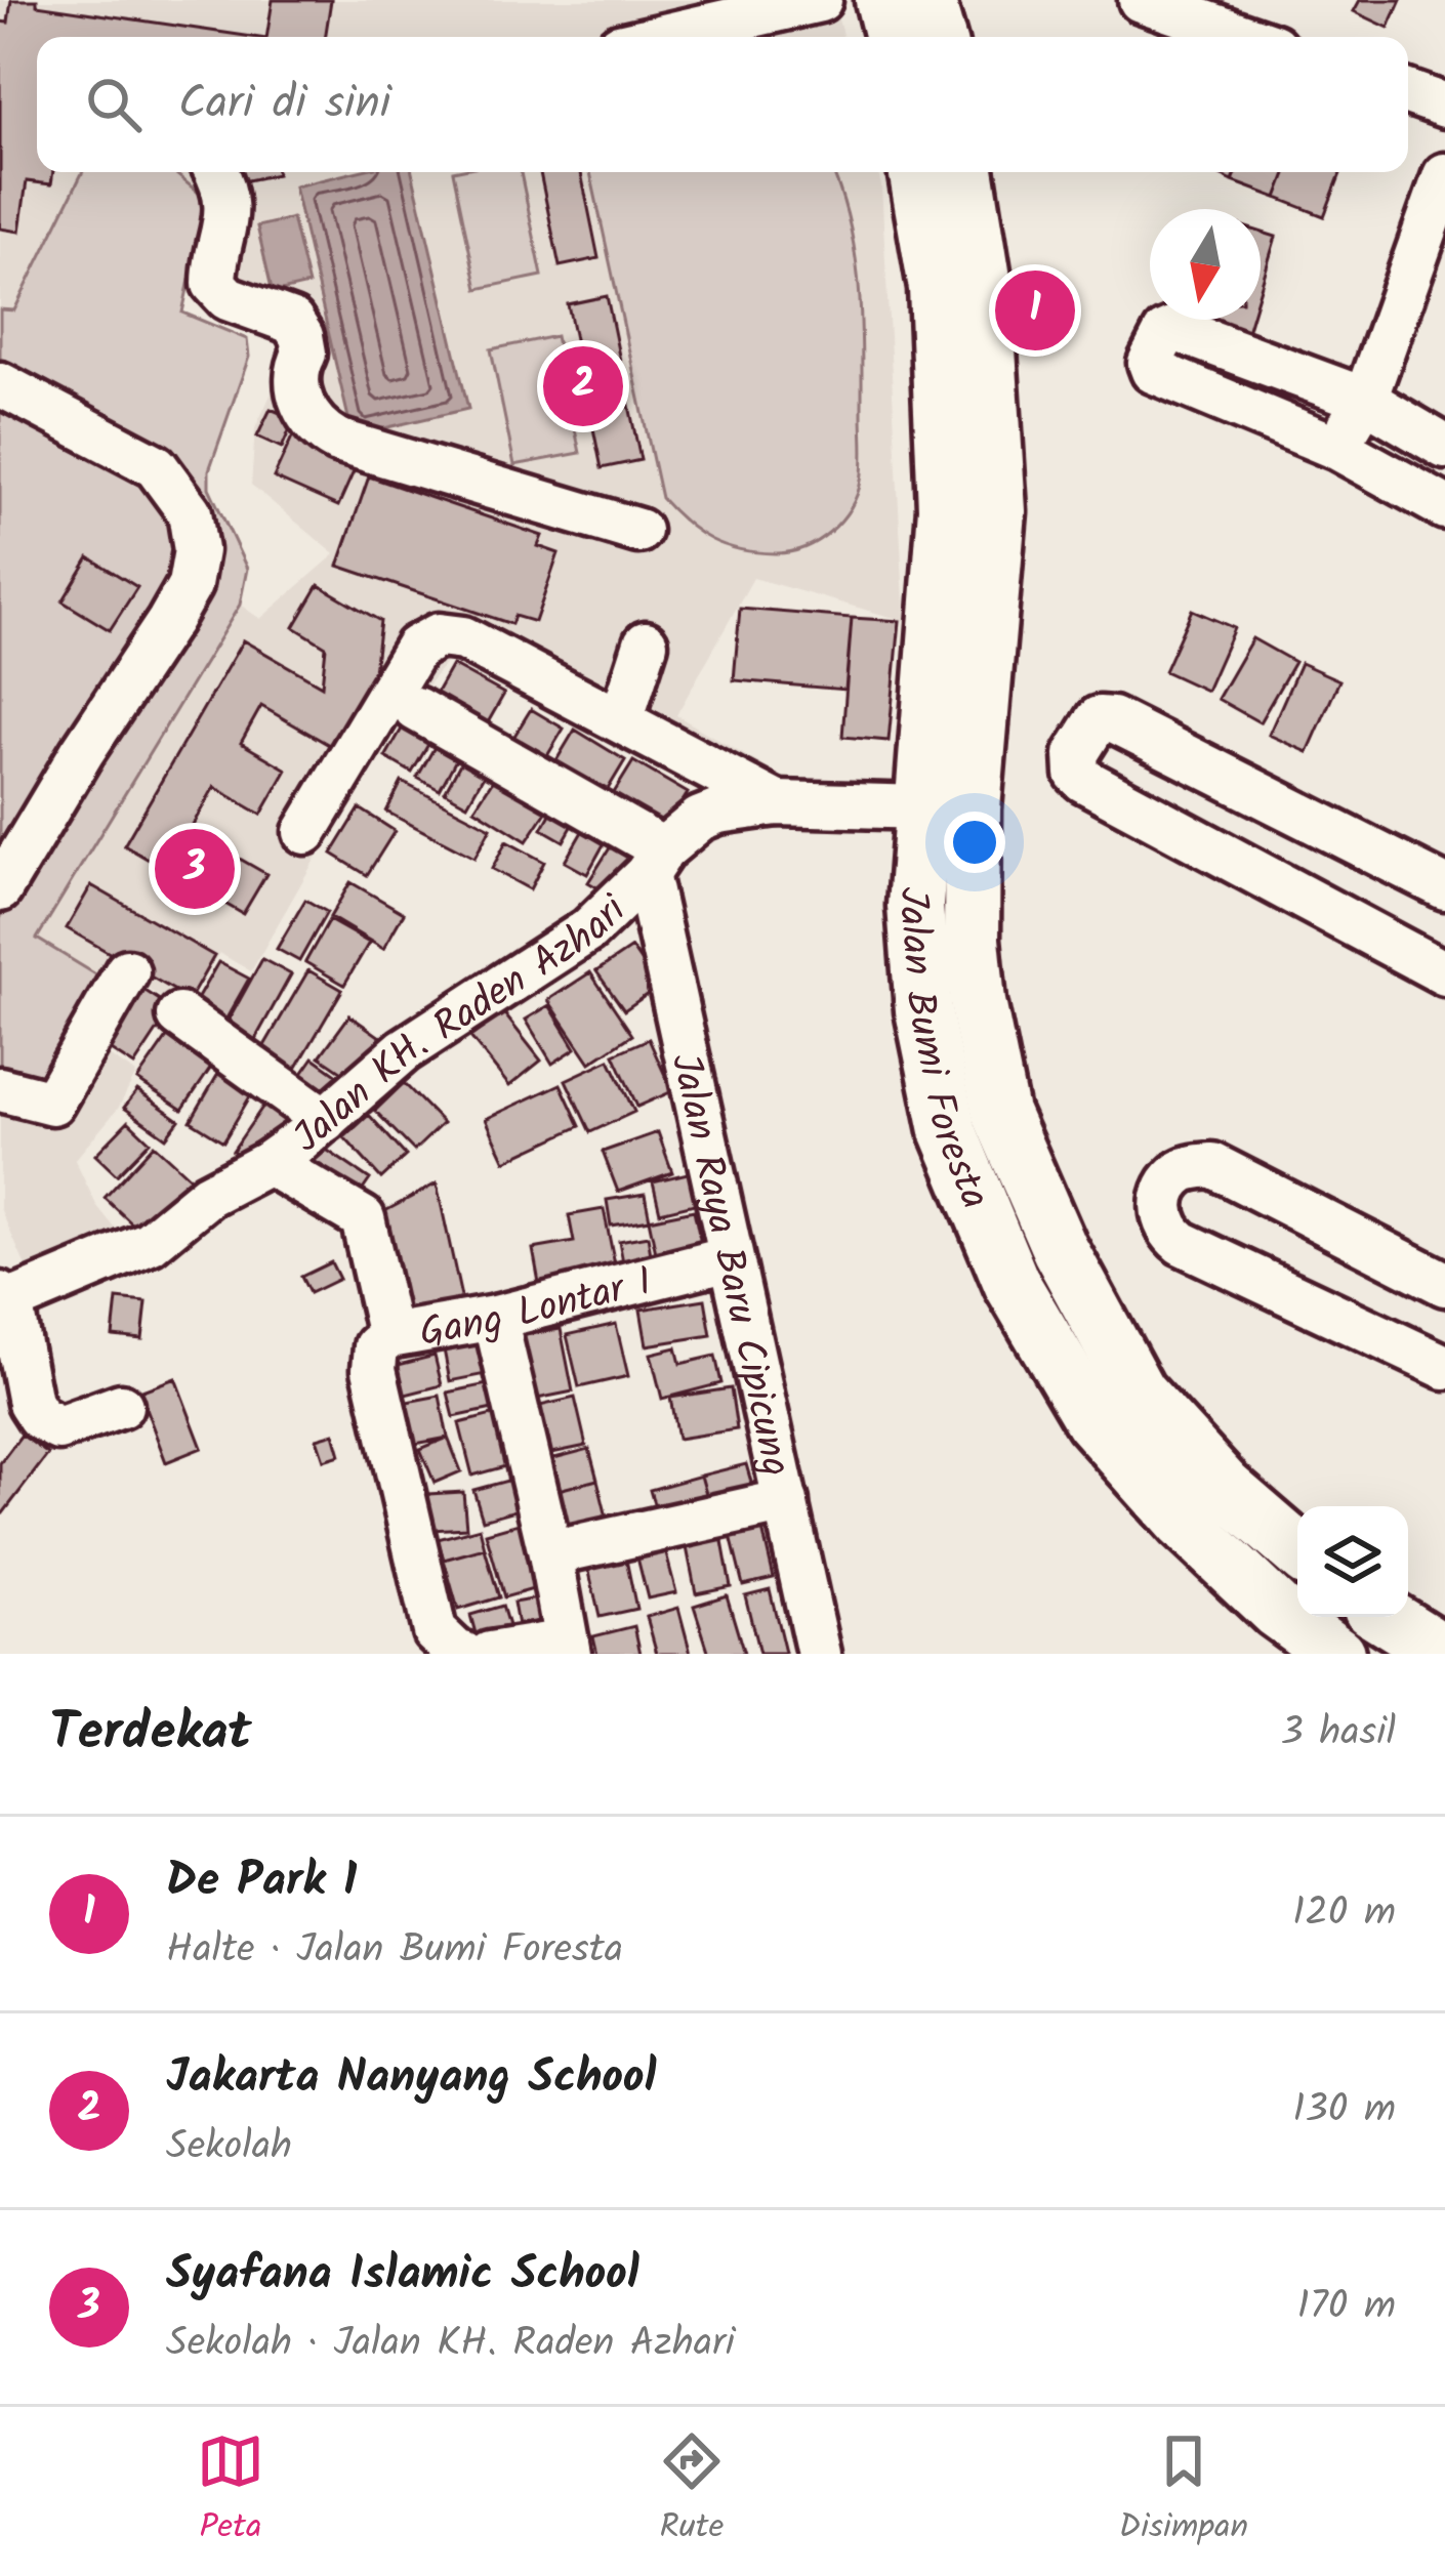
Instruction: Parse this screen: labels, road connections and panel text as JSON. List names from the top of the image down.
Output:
{
  "streets": {
    "main road": ["Jalan Bumi Foresta"],
    "street": ["Jalan KH. Raden Azhari", "Jalan Raya Baru Cipicung", "Gang Lontar I"]
  },
  "crossings": [
    ["Jalan KH. Raden Azhari", "Jalan Bumi Foresta"],
    ["Jalan KH. Raden Azhari", "Jalan Raya Baru Cipicung"],
    ["Jalan Raya Baru Cipicung", "Gang Lontar I"]
  ],
  "north": "bottom",
  "page": {
    "search": "Cari di sini",
    "pins": ["1", "2", "3"],
    "heading": ["Terdekat", "3 hasil"],
    "list": [
      {
        "mark": "1",
        "name": "De Park 1",
        "note": "Halte · Jalan Bumi Foresta",
        "value": "120 m"
      },
      {
        "mark": "2",
        "name": "Jakarta Nanyang School",
        "note": "Sekolah",
        "value": "130 m"
      },
      {
        "mark": "3",
        "name": "Syafana Islamic School",
        "note": "Sekolah · Jalan KH. Raden Azhari",
        "value": "170 m"
      }
    ],
    "nav": ["Peta", "Rute", "Disimpan"]
  }
}
